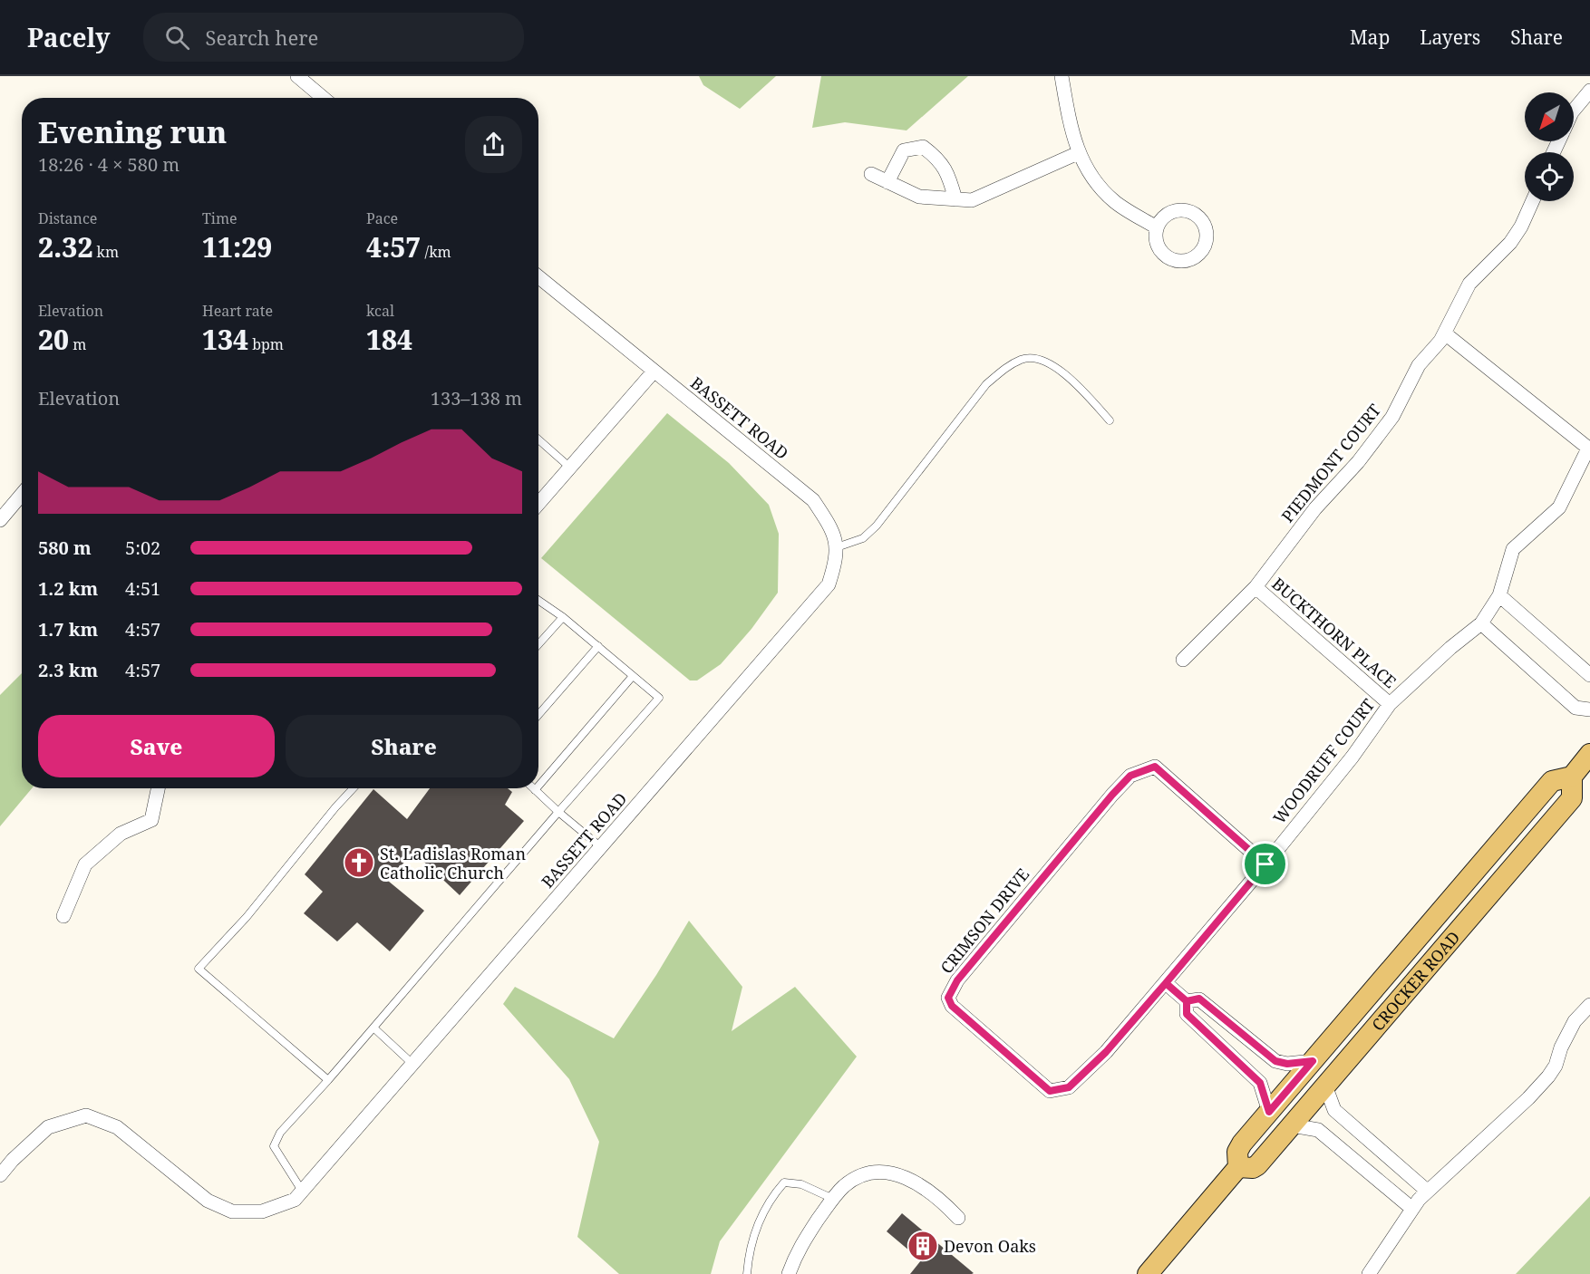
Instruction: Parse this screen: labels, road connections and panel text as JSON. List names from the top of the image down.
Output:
{
  "streets": {
    "main road": ["CROCKER ROAD"],
    "street": [
      "BASSETT ROAD",
      "PIEDMONT COURT",
      "BUCKTHORN PLACE",
      "WOODRUFF COURT",
      "CRIMSON DRIVE"
    ]
  },
  "crossings": [
    ["PIEDMONT COURT", "BUCKTHORN PLACE"],
    ["BUCKTHORN PLACE", "WOODRUFF COURT"],
    ["WOODRUFF COURT", "CRIMSON DRIVE"]
  ],
  "places": {
    "church": ["St. Ladislas Roman Catholic Church"],
    "building": ["Devon Oaks"]
  },
  "north": "bottom left",
  "page": {
    "header": "Pacely",
    "search": "Search here",
    "nav": ["Map", "Layers", "Share"],
    "heading": ["Evening run", "18:26 · 4 × 580 m"],
    "stats": [
      ["Distance", "2.32 km"],
      ["Time", "11:29"],
      ["Pace", "4:57 /km"],
      ["Elevation", "20 m"],
      ["Heart rate", "134 bpm"],
      ["kcal", "184"]
    ],
    "chart": ["Elevation", "133–138 m"],
    "list": [
      {
        "name": "580 m",
        "note": "5:02"
      },
      {
        "name": "1.2 km",
        "note": "4:51"
      },
      {
        "name": "1.7 km",
        "note": "4:57"
      },
      {
        "name": "2.3 km",
        "note": "4:57"
      }
    ],
    "buttons": ["Save", "Share"]
  }
}
